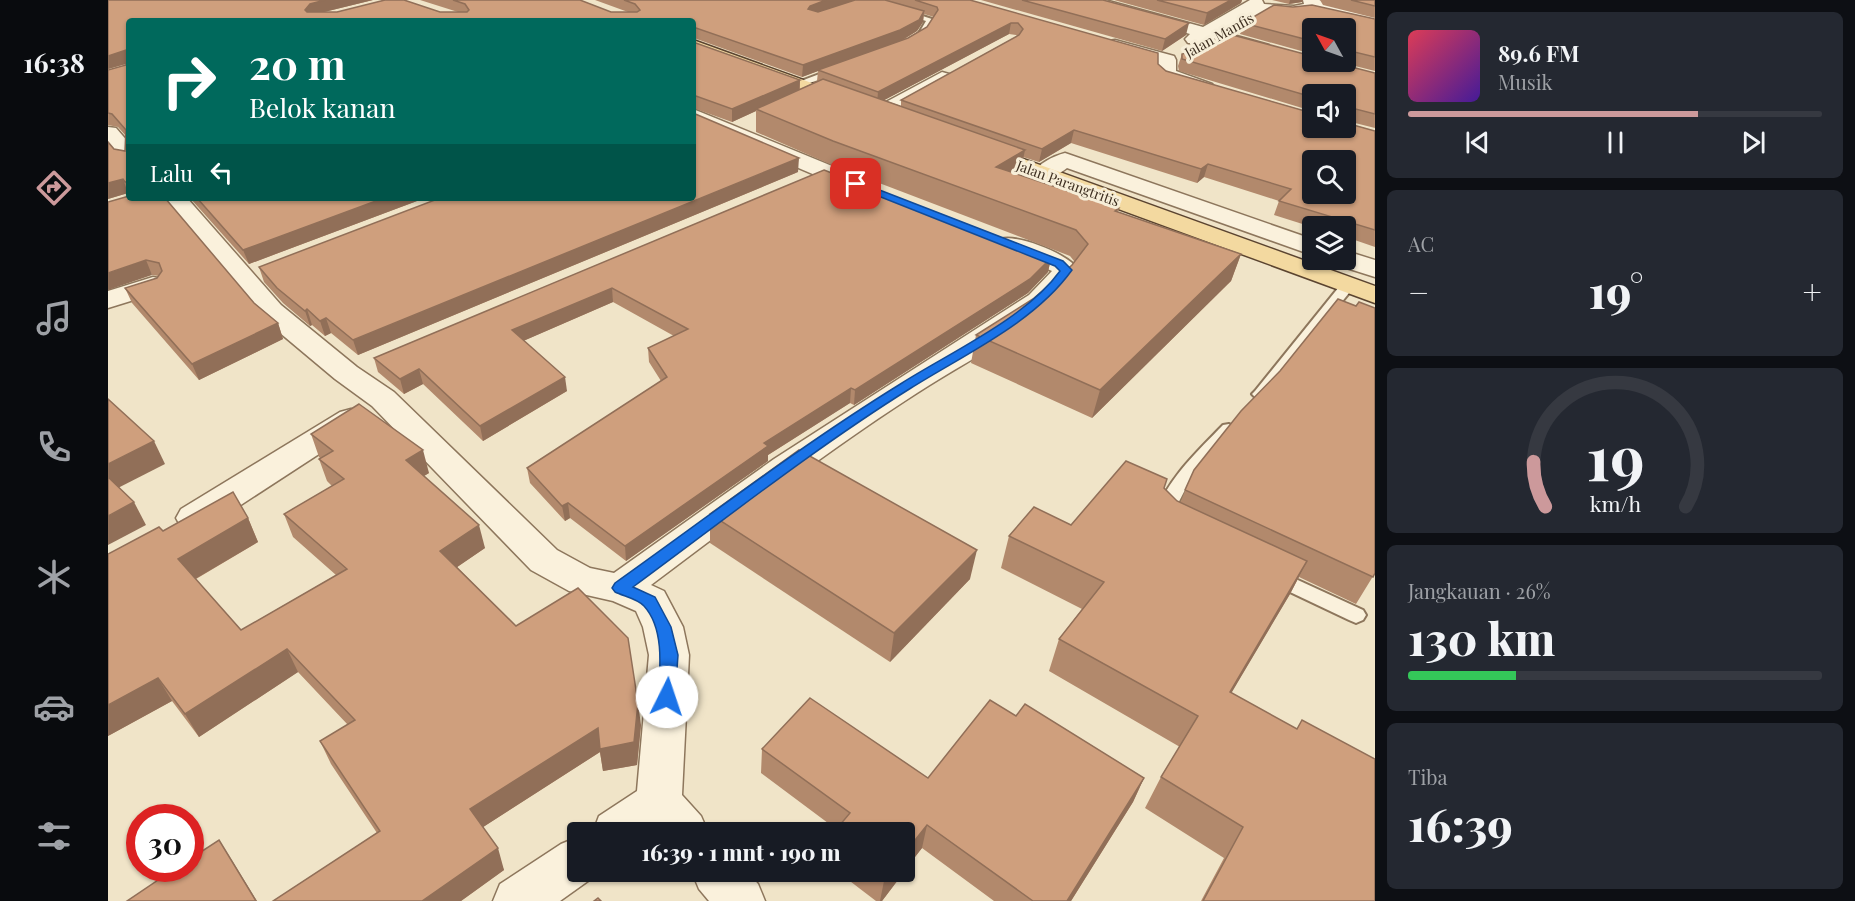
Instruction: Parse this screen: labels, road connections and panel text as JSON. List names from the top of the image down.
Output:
{
  "streets": {
    "main road": ["Jalan Parangtritis"],
    "street": ["Jalan Manfis"]
  },
  "north": "top left",
  "page": {
    "tabs": "16:38",
    "turn": ["20 m", "Belok kanan"],
    "song": ["89.6 FM", "Musik"],
    "then": "Lalu",
    "tile": [
      "AC",
      ["Jangkauan · 26%", "130 km"],
      ["Tiba", "16:39"]
    ],
    "heat": ["−", "19°", "+"],
    "limit": "30",
    "trip": "16:39 · 1 mnt · 190 m",
    "gauge": ["19", "km/h"]
  }
}
